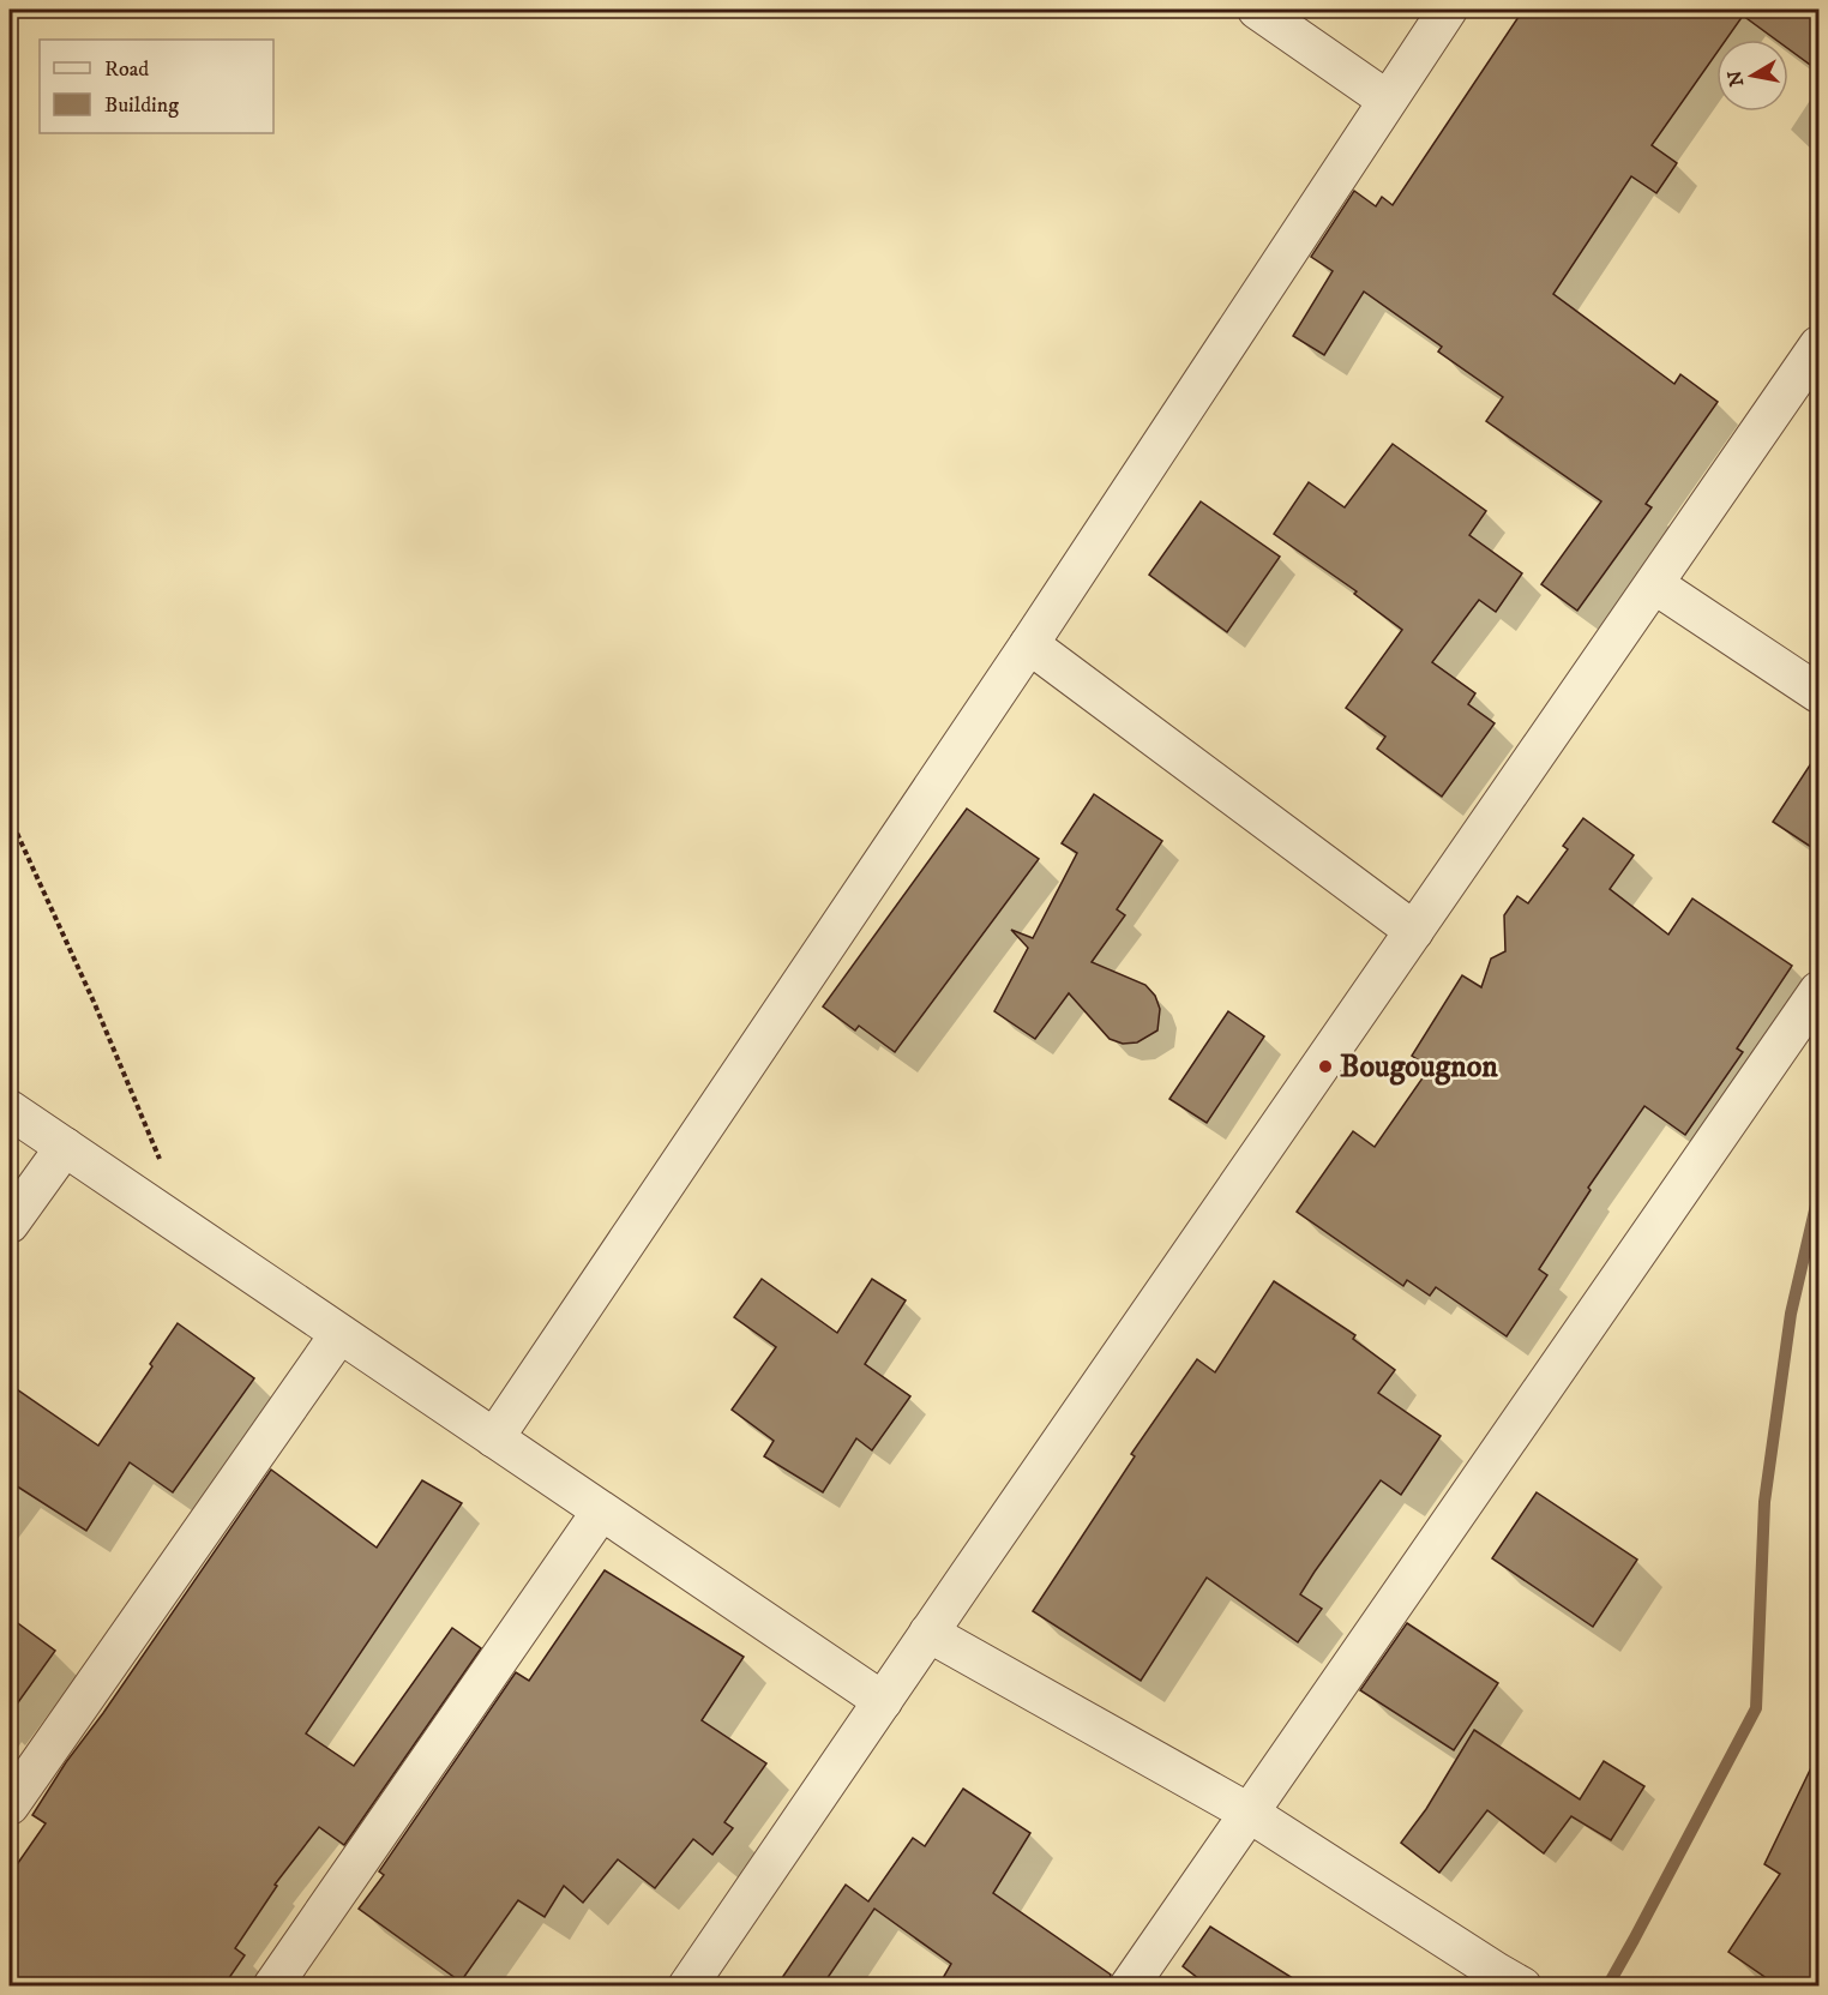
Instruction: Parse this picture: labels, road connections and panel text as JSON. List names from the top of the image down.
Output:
{
  "places": ["Bougougnon"],
  "legend": ["Road", "Building"],
  "north": "left"
}
